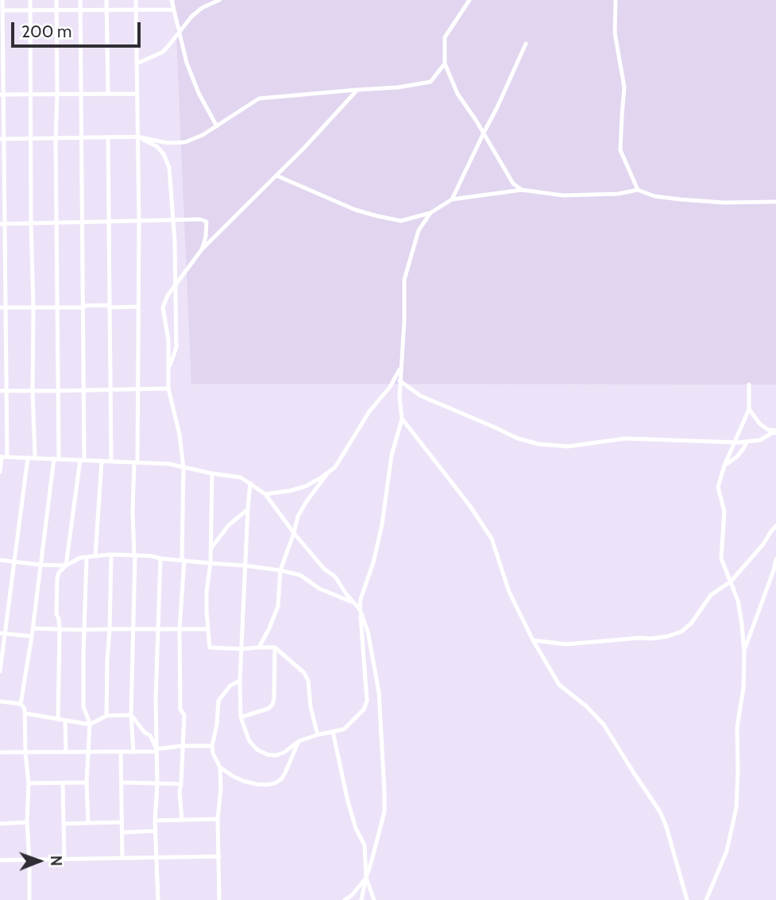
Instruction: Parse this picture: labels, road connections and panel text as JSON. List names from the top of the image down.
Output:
{
  "scale_bar": "200 m",
  "north": "right"
}
